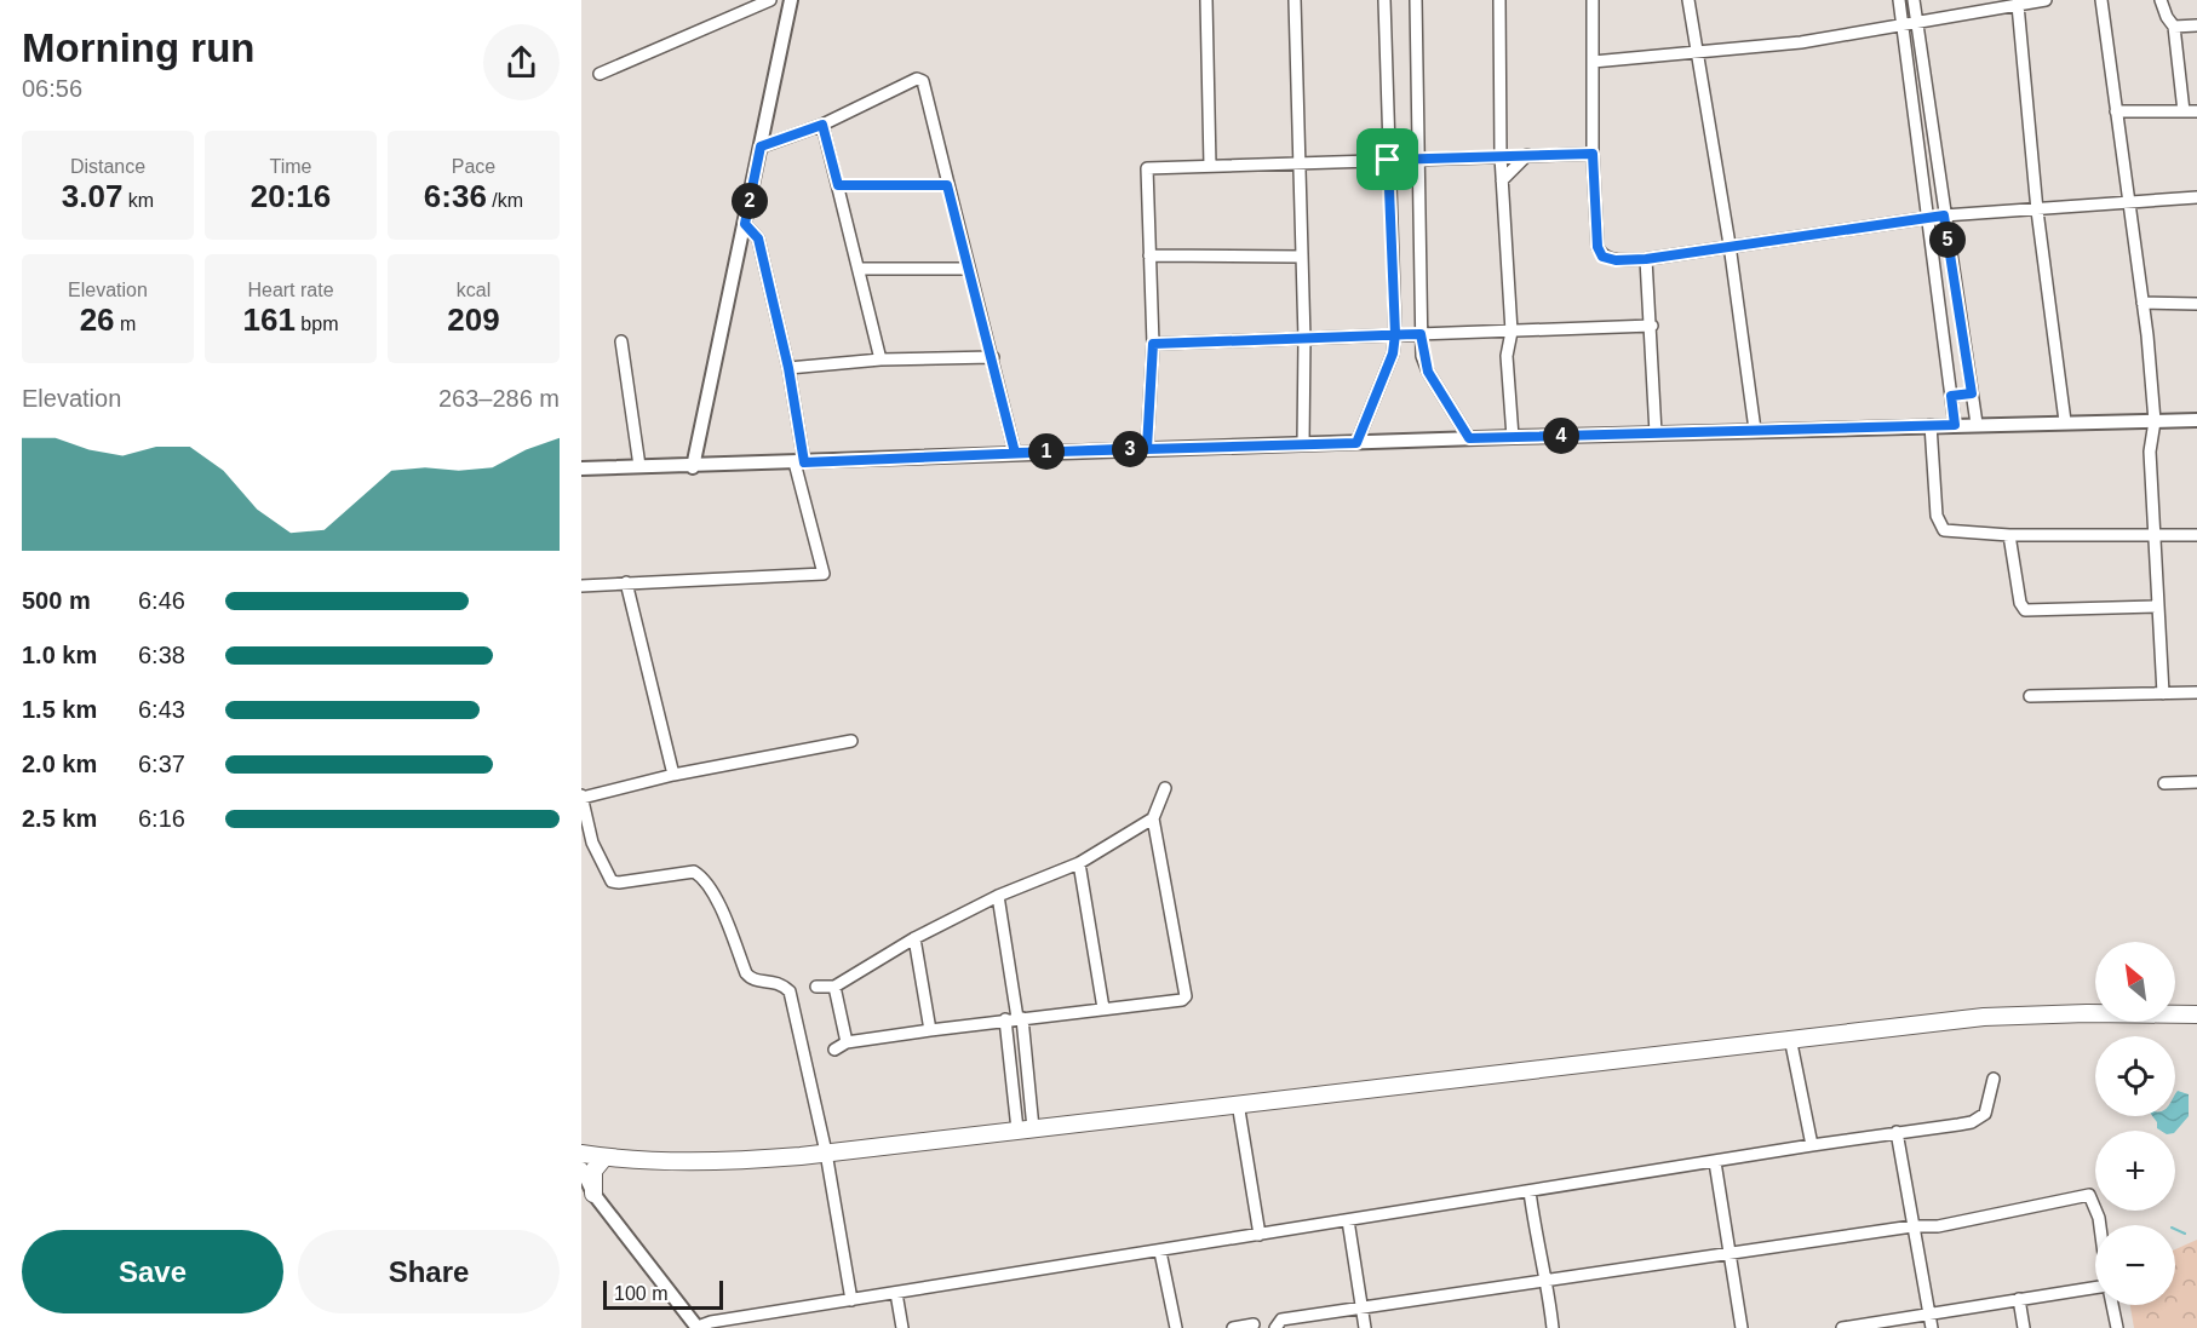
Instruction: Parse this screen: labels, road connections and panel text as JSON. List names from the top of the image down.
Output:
{
  "scale_bar": "100 m",
  "north": "top left",
  "page": {
    "heading": ["Morning run", "06:56"],
    "stats": [
      ["Distance", "3.07 km"],
      ["Time", "20:16"],
      ["Pace", "6:36 /km"],
      ["Elevation", "26 m"],
      ["Heart rate", "161 bpm"],
      ["kcal", "209"]
    ],
    "pins": [
      "2",
      "5",
      "4",
      "3",
      "1"
    ],
    "chart": ["Elevation", "263–286 m"],
    "list": [
      {
        "name": "500 m",
        "note": "6:46"
      },
      {
        "name": "1.0 km",
        "note": "6:38"
      },
      {
        "name": "1.5 km",
        "note": "6:43"
      },
      {
        "name": "2.0 km",
        "note": "6:37"
      },
      {
        "name": "2.5 km",
        "note": "6:16"
      }
    ],
    "map_buttons": ["+", "−"],
    "buttons": ["Save", "Share"],
    "scale": "100 m"
  }
}
